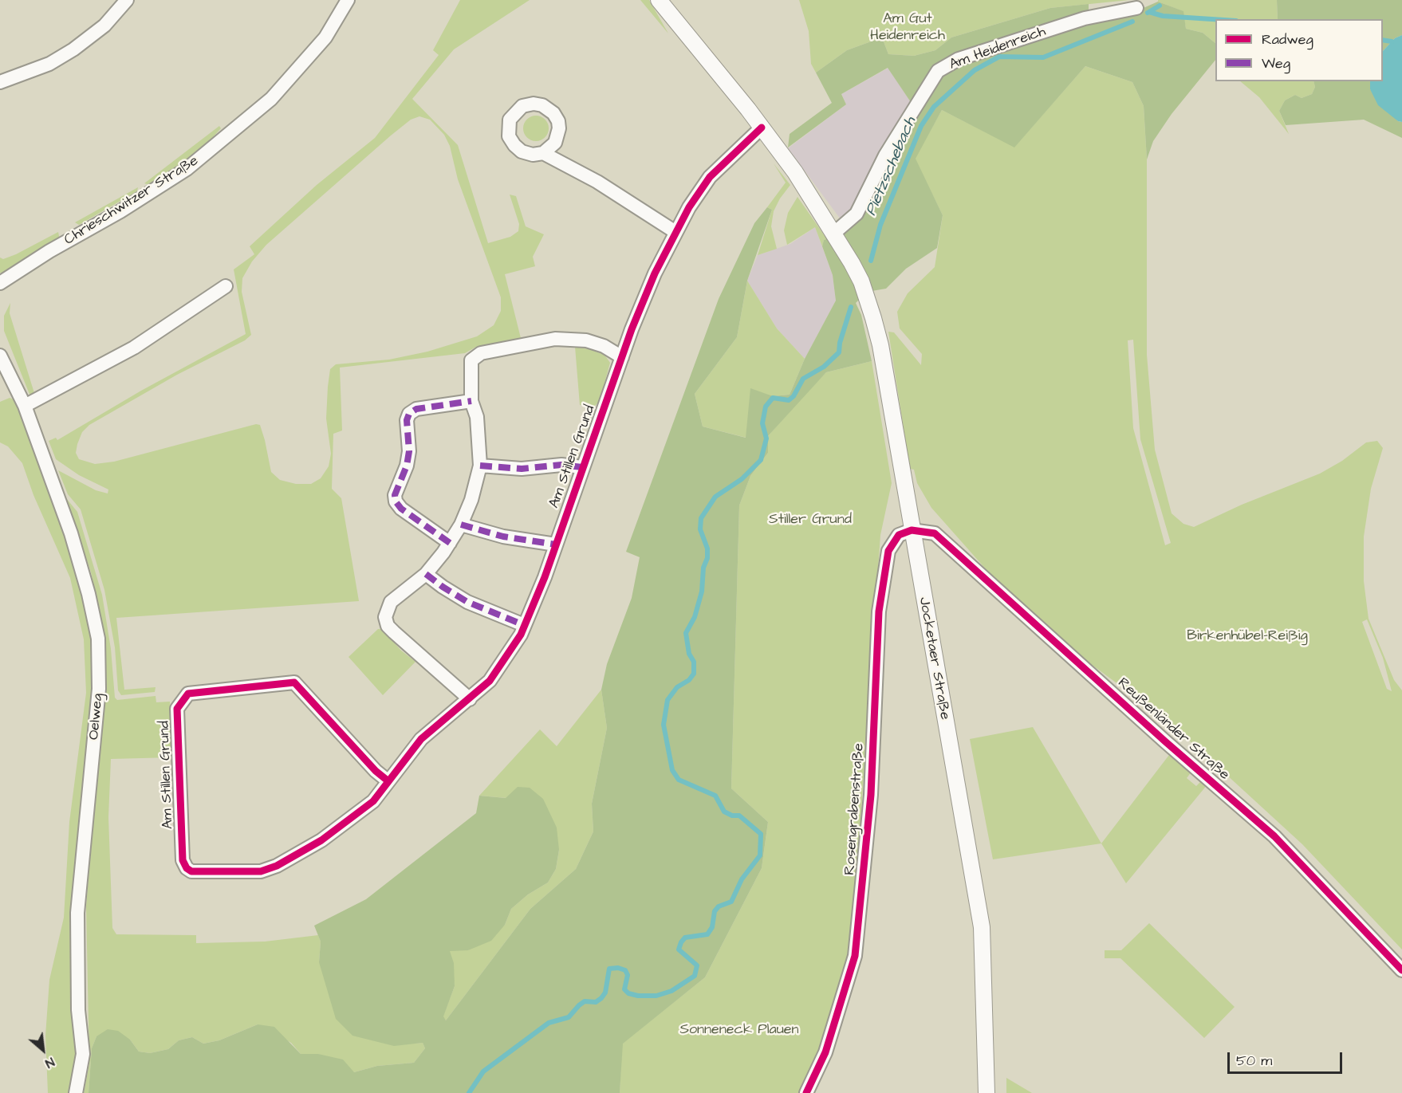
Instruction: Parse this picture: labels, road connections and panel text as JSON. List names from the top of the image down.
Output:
{
  "streets": {
    "street": [
      "Am Heidenreich",
      "Chrieschwitzer Straße",
      "Am Stillen Grund",
      "Jocketaer Straße",
      "Oelweg",
      "Reußenländer Straße",
      "Rosengrabenstraße"
    ]
  },
  "crossings": [
    ["Am Heidenreich", "Jocketaer Straße"],
    ["Jocketaer Straße", "Reußenländer Straße"],
    ["Jocketaer Straße", "Rosengrabenstraße"],
    ["Reußenländer Straße", "Rosengrabenstraße"]
  ],
  "water": ["Pietzschebach"],
  "parks": [
    "Am Gut Heidenreich",
    "Stiller Grund",
    "Birkenhübel-Reißig",
    "Sonneneck Plauen"
  ],
  "legend": ["Radweg", "Weg"],
  "scale_bar": "50 m",
  "north": "bottom right"
}
